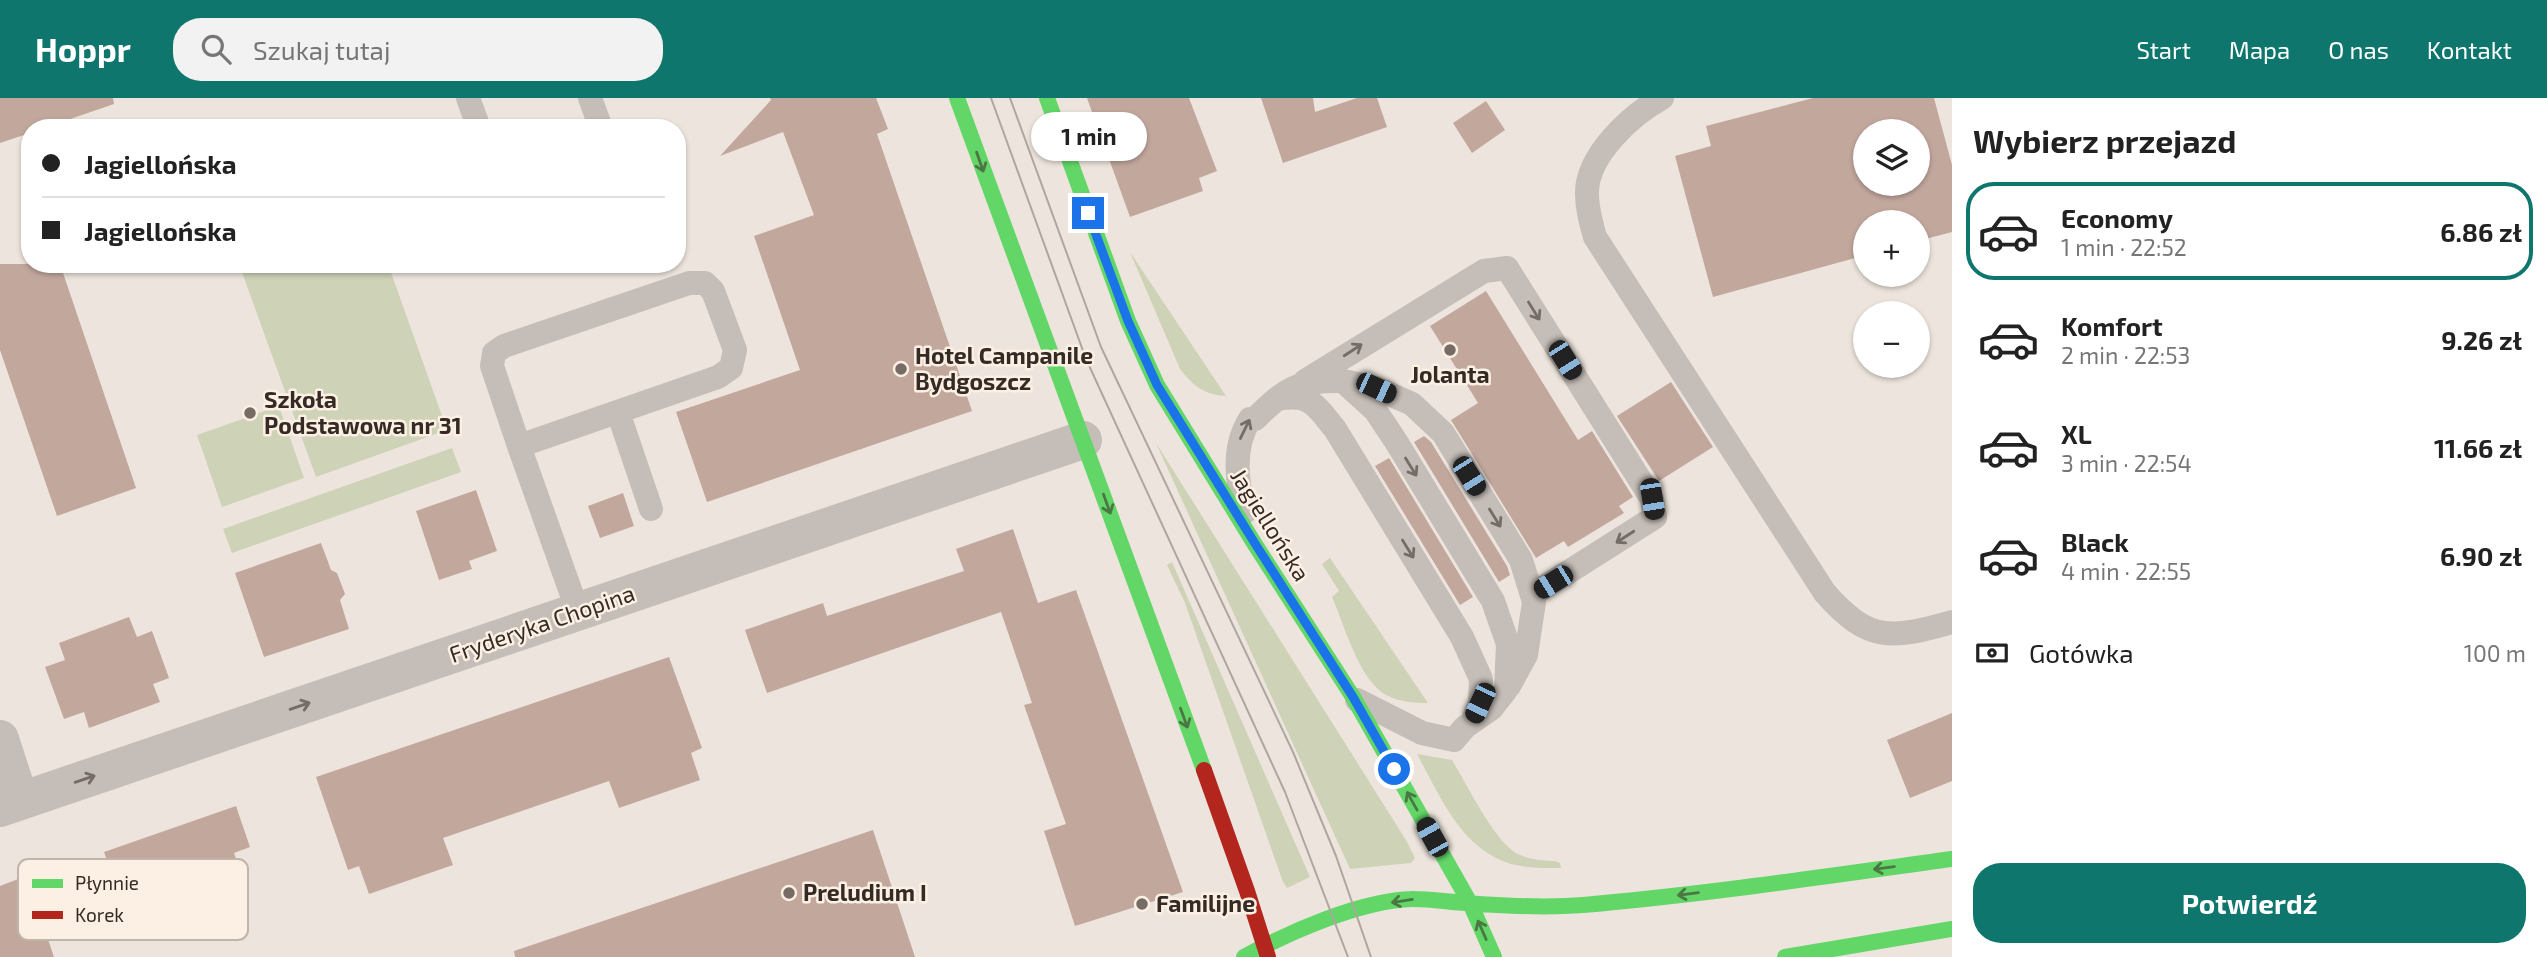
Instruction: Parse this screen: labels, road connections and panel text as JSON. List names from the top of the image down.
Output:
{
  "streets": {
    "main road": ["Jagiellońska"],
    "street": ["Fryderyka Chopina"]
  },
  "one_way": ["Fryderyka Chopina"],
  "places": [
    "Jolanta",
    "Hotel Campanile Bydgoszcz",
    "Szkoła Podstawowa nr 31",
    "Preludium I",
    "Familijne"
  ],
  "legend": ["Płynnie", "Korek"],
  "page": {
    "header": "Hoppr",
    "search": "Szukaj tutaj",
    "nav": [
      "Start",
      "Mapa",
      "O nas",
      "Kontakt"
    ],
    "heading": "Wybierz przejazd",
    "bubble": "1 min",
    "map_buttons": ["+", "−"],
    "banner": ["Jagiellońska", "Jagiellońska"],
    "list": [
      {
        "name": "Economy",
        "note": "1 min · 22:52",
        "value": "6.86 zł"
      },
      {
        "name": "Komfort",
        "note": "2 min · 22:53",
        "value": "9.26 zł"
      },
      {
        "name": "XL",
        "note": "3 min · 22:54",
        "value": "11.66 zł"
      },
      {
        "name": "Black",
        "note": "4 min · 22:55",
        "value": "6.90 zł"
      }
    ],
    "pay": ["Gotówka", "100 m"],
    "buttons": "Potwierdź"
  }
}
